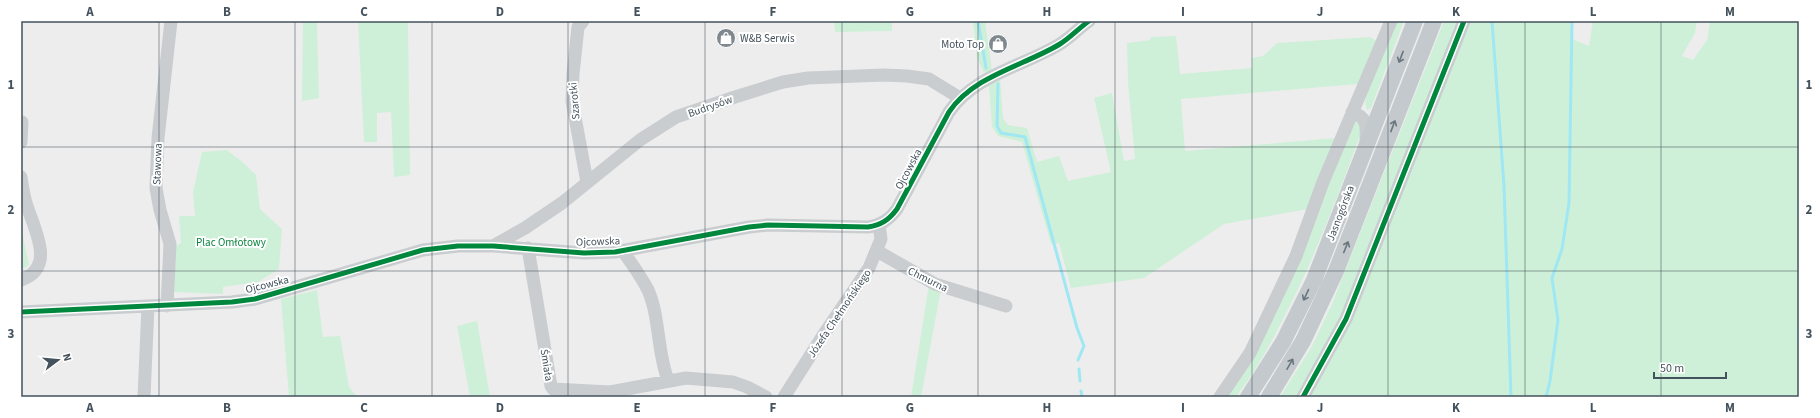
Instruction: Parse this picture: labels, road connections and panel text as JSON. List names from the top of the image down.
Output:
{
  "streets": {
    "main road": ["Jasnogórska"],
    "street": [
      "Szarotki",
      "Budrysów",
      "Stawowa",
      "Ojcowska",
      "Chmurna",
      "Józefa Chełmońskiego",
      "Śmiała"
    ]
  },
  "crossings": [
    ["Szarotki", "Budrysów"],
    ["Budrysów", "Ojcowska"],
    ["Stawowa", "Ojcowska"],
    ["Ojcowska", "Józefa Chełmońskiego"],
    ["Ojcowska", "Śmiała"],
    ["Chmurna", "Józefa Chełmońskiego"]
  ],
  "parks": ["Plac Omłotowy"],
  "places": {
    "shop": ["W&B Serwis", "Moto Top"]
  },
  "scale_bar": "50 m",
  "north": "right",
  "grid": {
    "columns": [
      "A",
      "B",
      "C",
      "D",
      "E",
      "F",
      "G",
      "H",
      "I",
      "J",
      "K",
      "L",
      "M"
    ],
    "rows": ["1", "2", "3"]
  }
}
